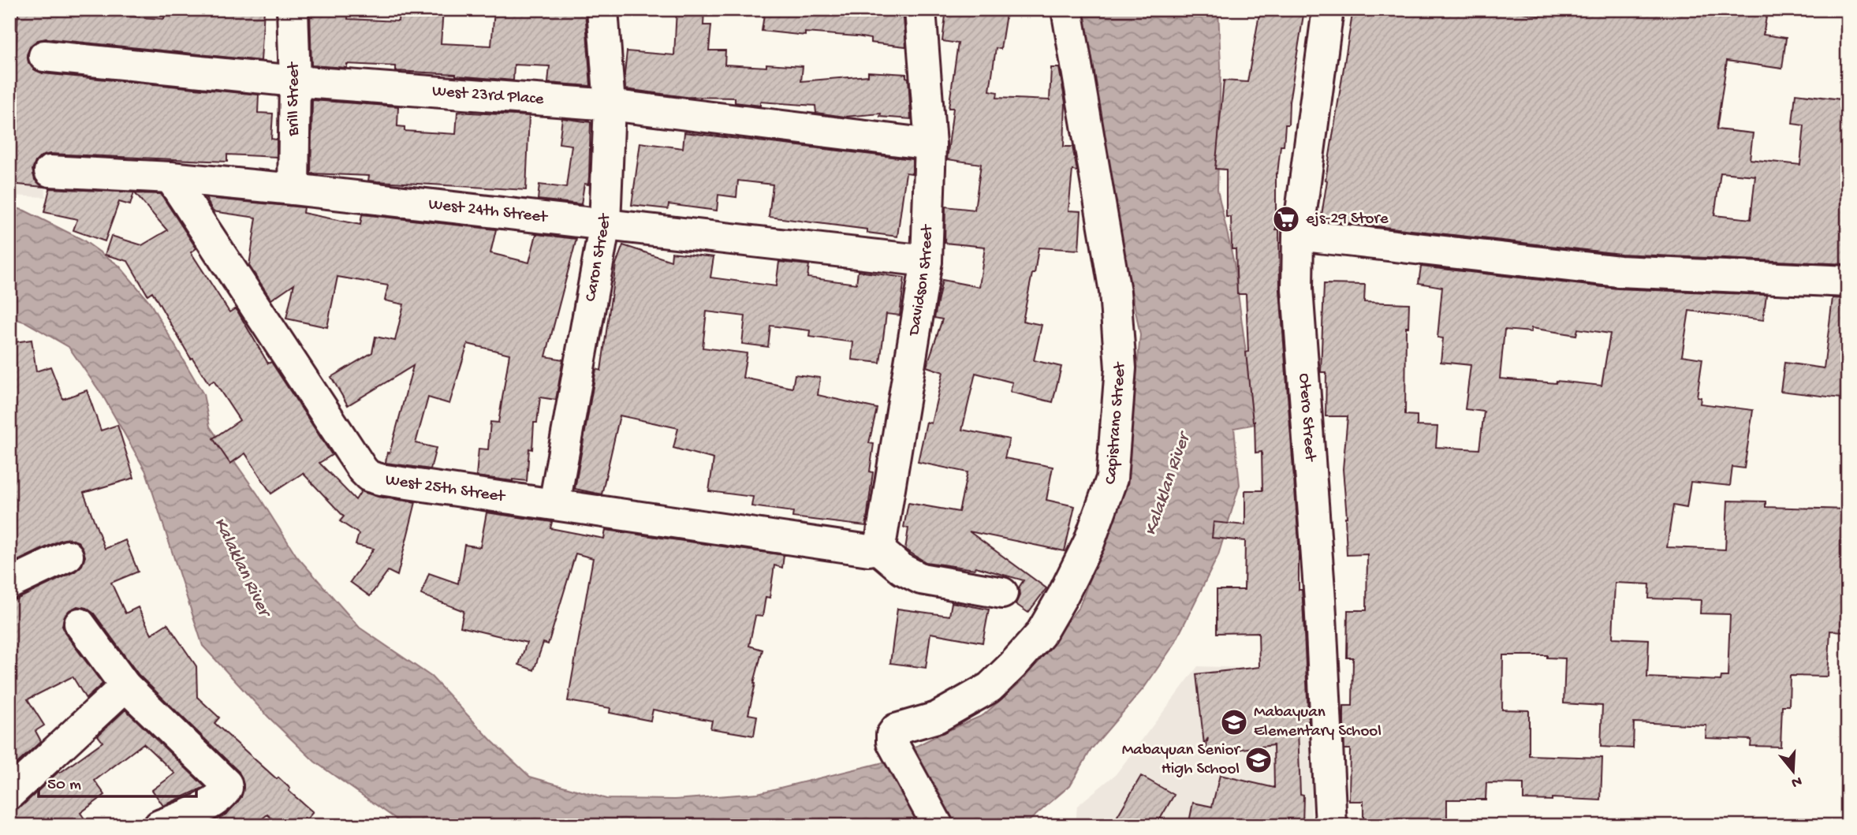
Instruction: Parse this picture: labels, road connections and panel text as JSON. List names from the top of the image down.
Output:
{
  "streets": {
    "street": [
      "West 23rd Place",
      "Brill Street",
      "West 24th Street",
      "Caron Street",
      "Davidson Street",
      "Otero Street",
      "Capistrano Street",
      "West 25th Street"
    ]
  },
  "crossings": [
    ["West 23rd Place", "Brill Street"],
    ["West 23rd Place", "Caron Street"],
    ["West 23rd Place", "Davidson Street"],
    ["Brill Street", "West 24th Street"],
    ["West 24th Street", "Caron Street"],
    ["West 24th Street", "Davidson Street"],
    ["West 24th Street", "West 25th Street"],
    ["Caron Street", "West 25th Street"],
    ["Davidson Street", "West 25th Street"]
  ],
  "water": ["Kalaklan River"],
  "places": {
    "supermarket": ["ejs-29 Store"],
    "school or university": ["Mabayuan Elementary School", "Mabayuan Senior High School"]
  },
  "scale_bar": "50 m",
  "north": "bottom"
}
